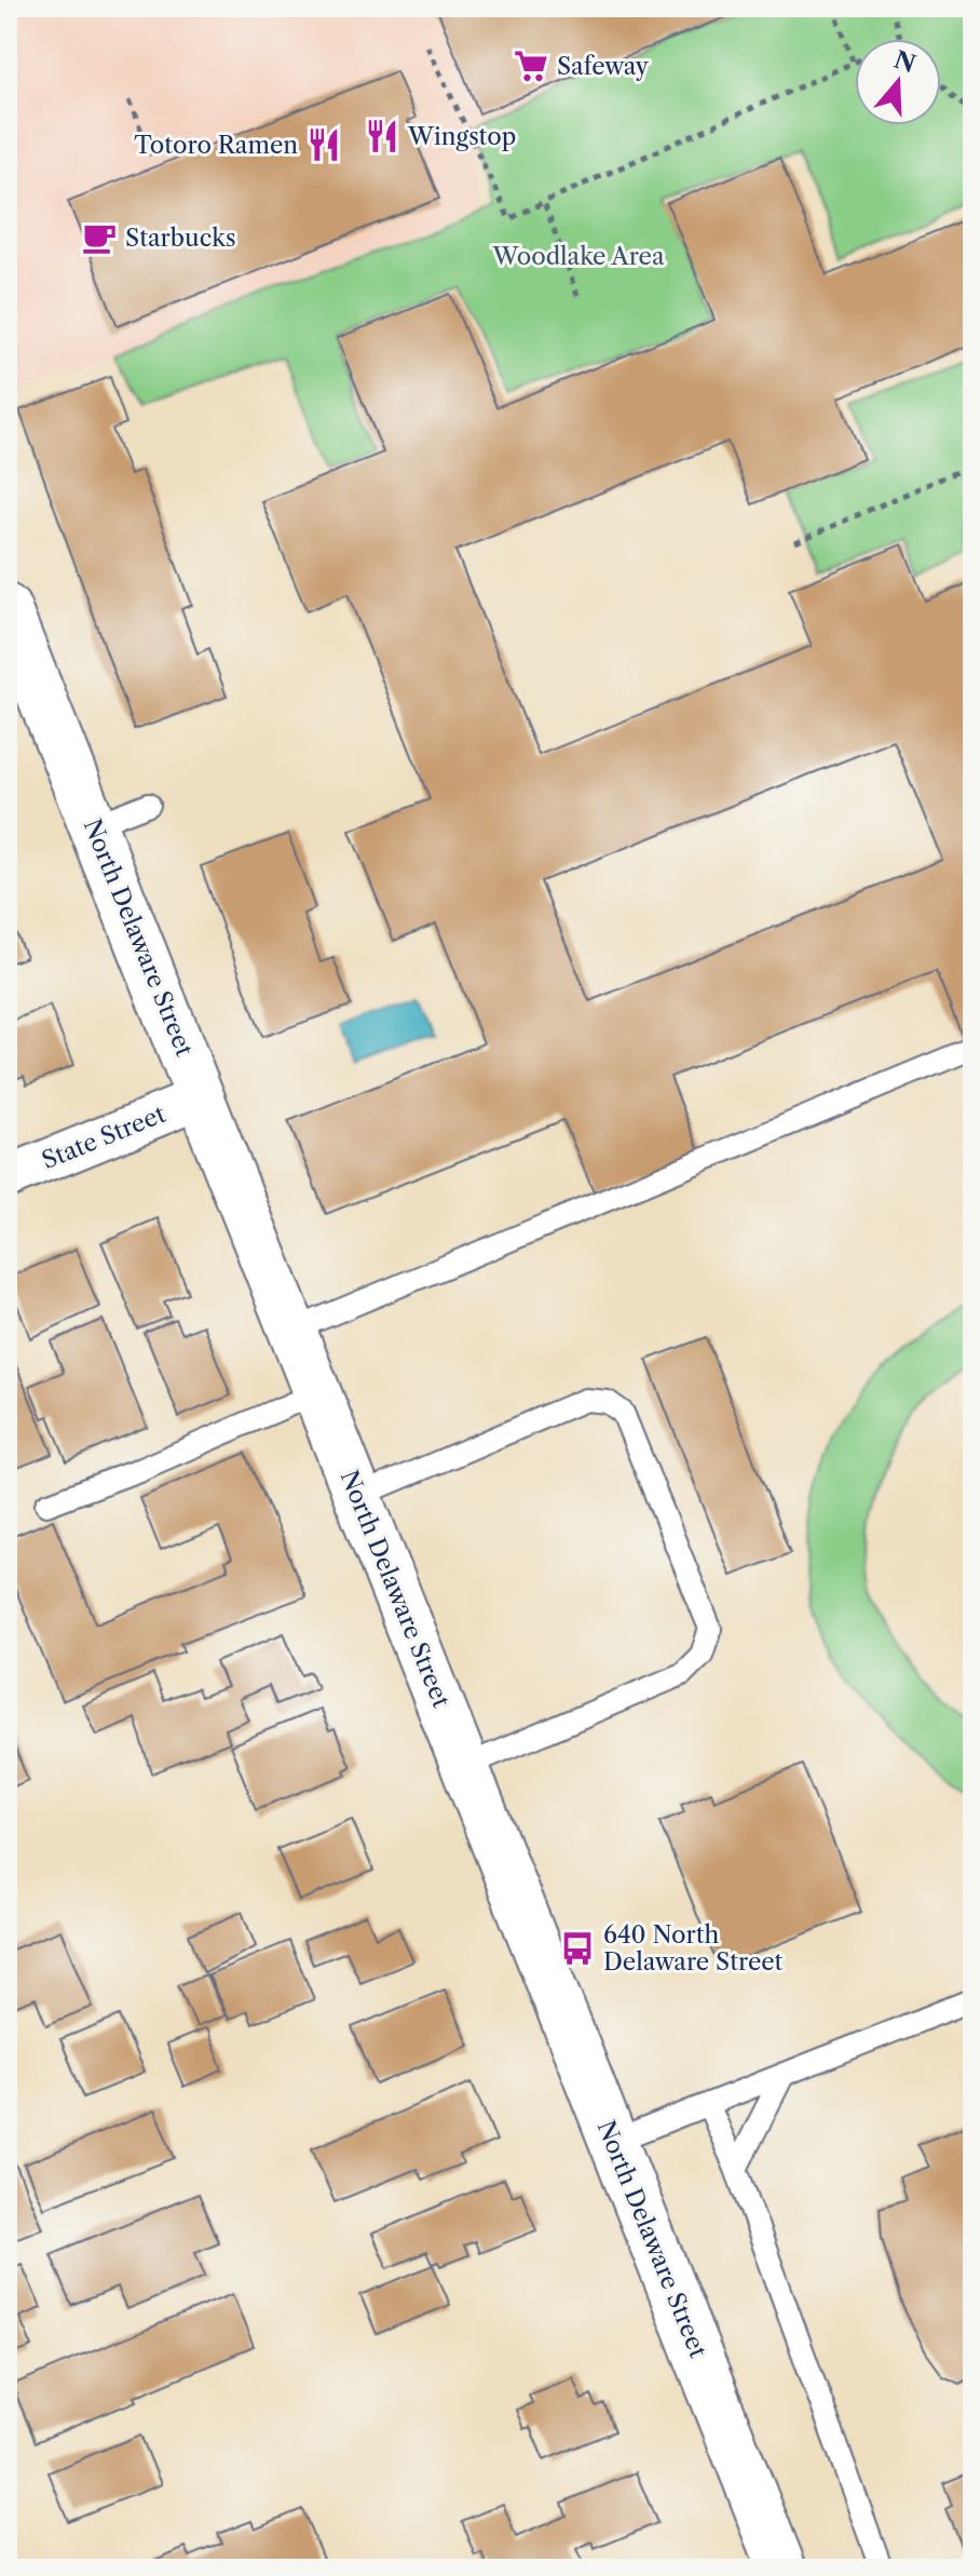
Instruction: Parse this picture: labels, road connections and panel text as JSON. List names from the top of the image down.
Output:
{
  "streets": {
    "main road": ["North Delaware Street"],
    "street": ["State Street"]
  },
  "crossings": [
    ["North Delaware Street", "State Street"]
  ],
  "parks": ["Woodlake Area"],
  "places": {
    "supermarket": ["Safeway"],
    "restaurant": ["Wingstop", "Totoro Ramen"],
    "cafe": ["Starbucks"],
    "bus stop": ["640 North Delaware Street"]
  },
  "north": "top"
}
